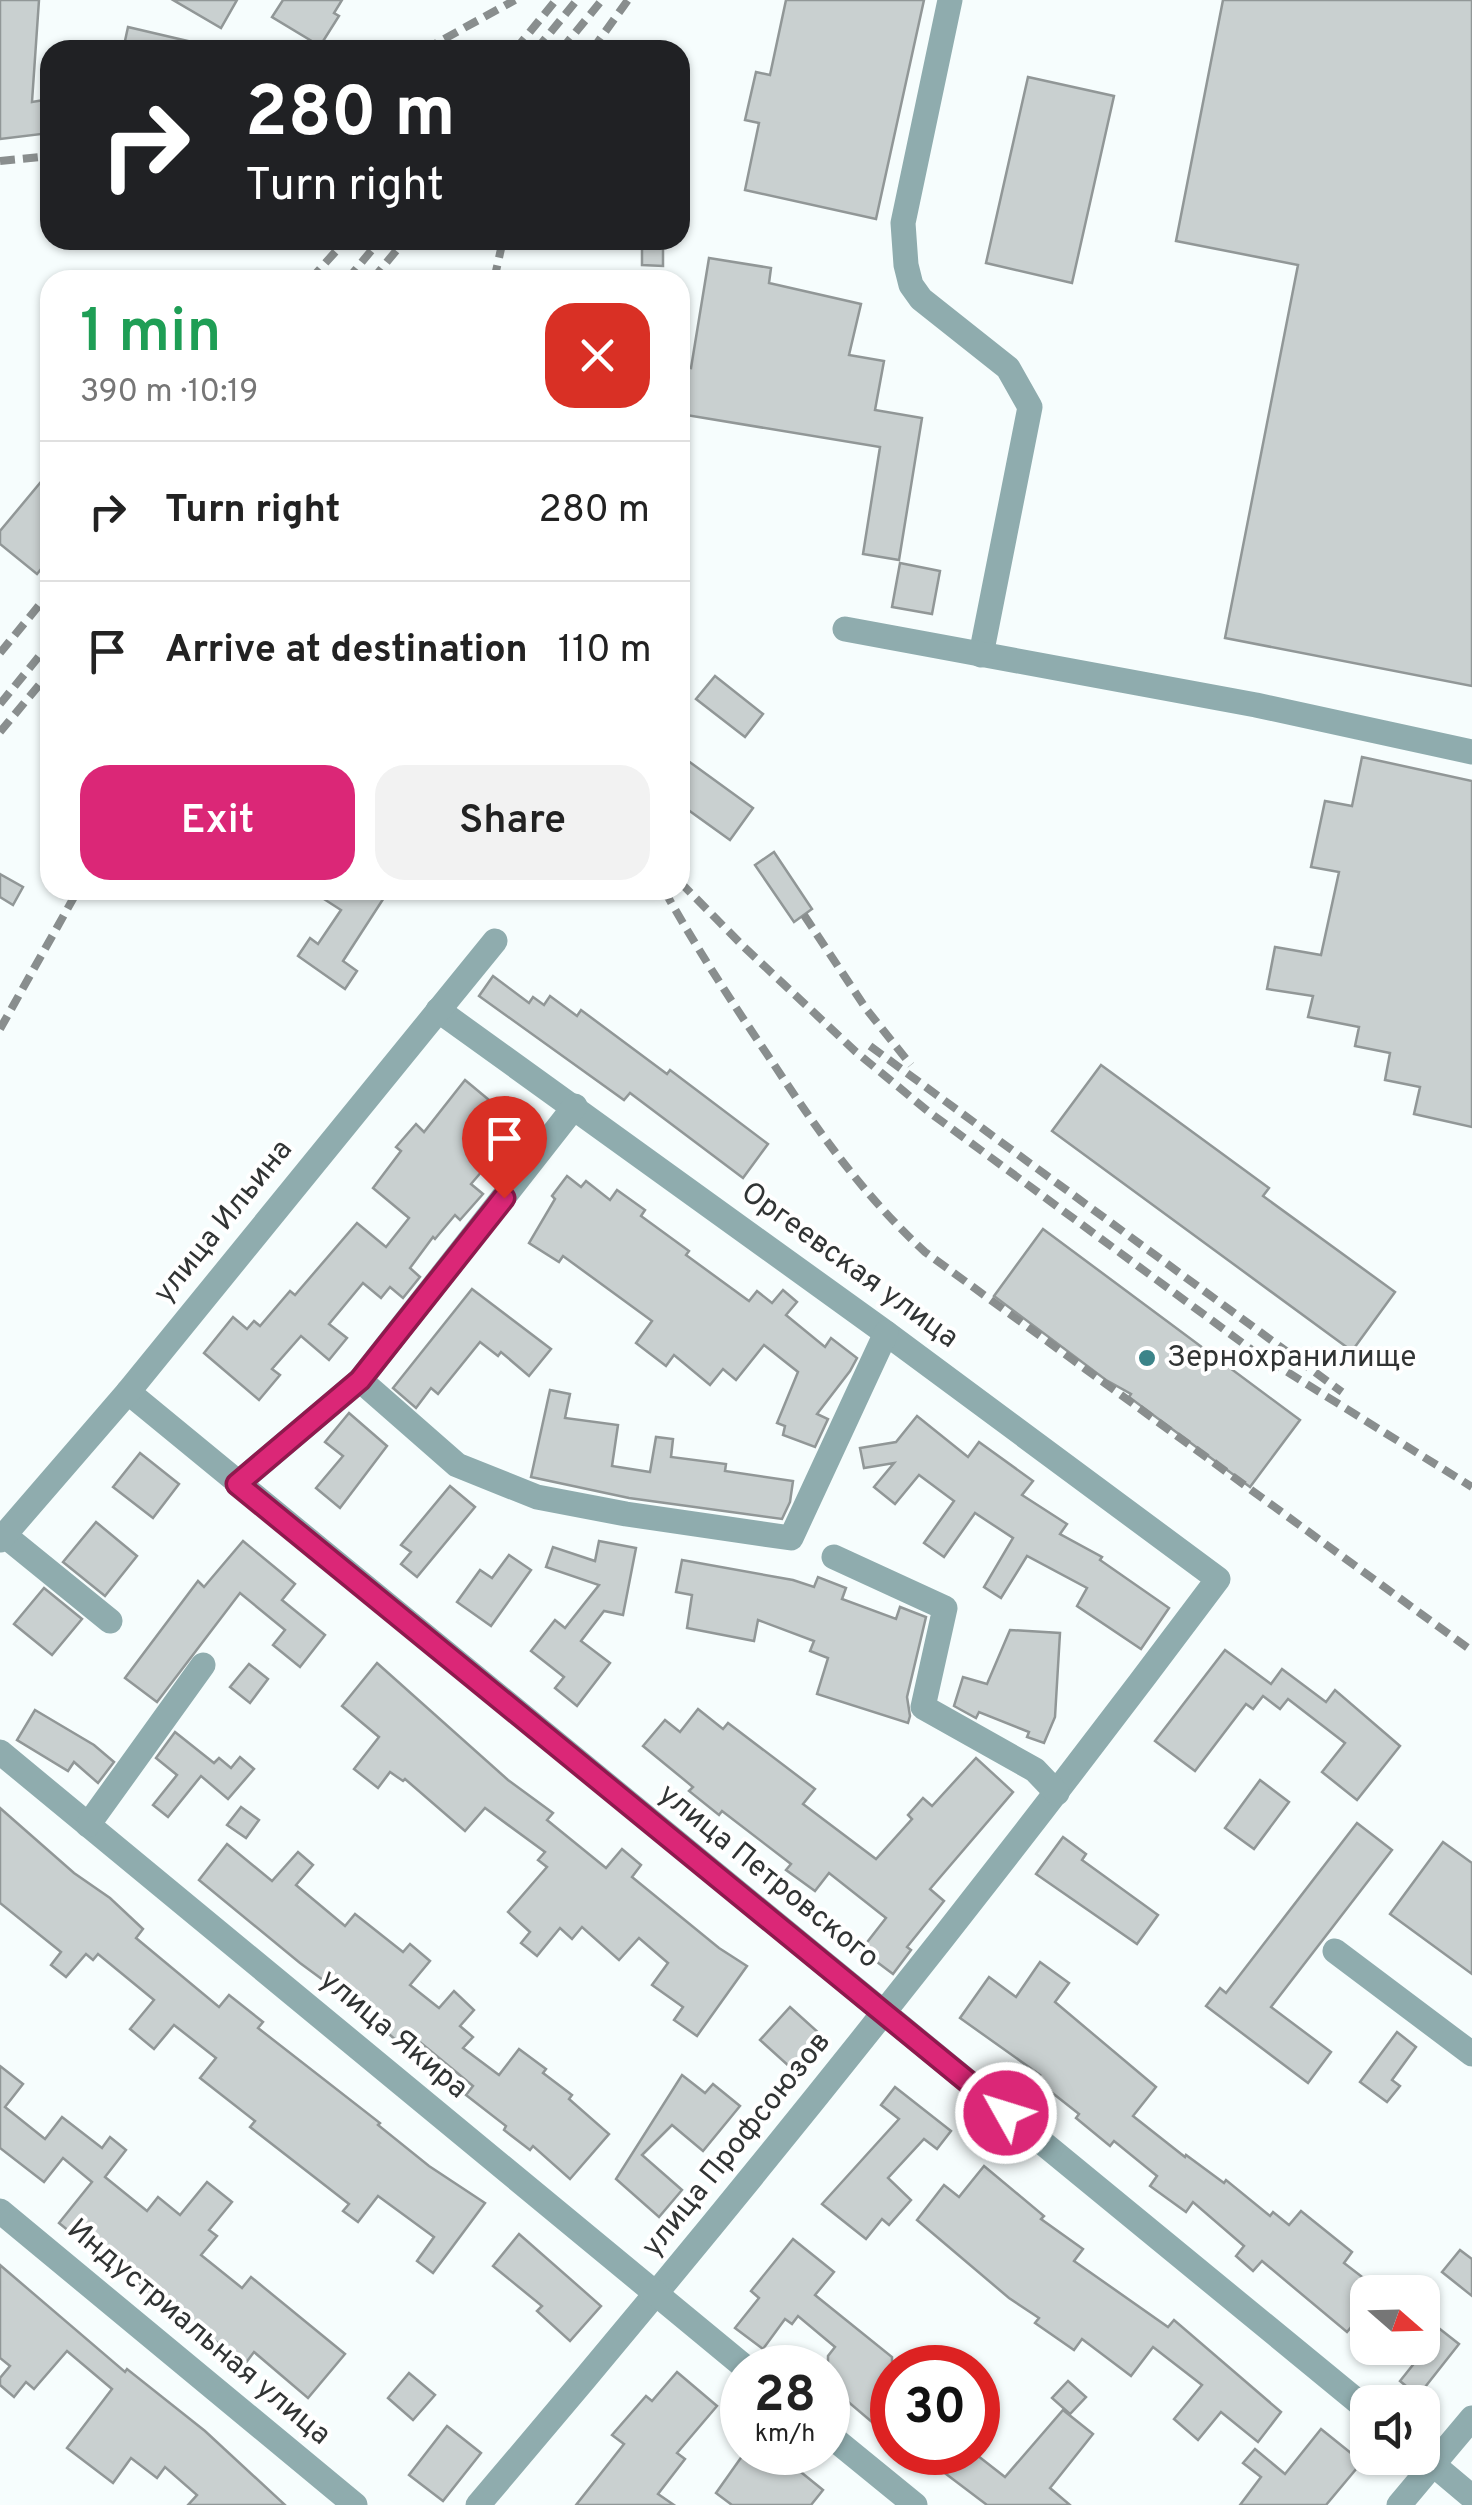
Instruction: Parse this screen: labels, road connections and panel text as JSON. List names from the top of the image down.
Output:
{
  "streets": {
    "street": [
      "улица Ильина",
      "Оргеевская улица",
      "улица Петровского",
      "улица Якира",
      "улица Профсоюзов",
      "Индустриальная улица"
    ]
  },
  "crossings": [
    ["улица Ильина", "Оргеевская улица"],
    ["улица Ильина", "улица Петровского"],
    ["Оргеевская улица", "улица Профсоюзов"],
    ["улица Петровского", "улица Профсоюзов"],
    ["улица Якира", "улица Профсоюзов"]
  ],
  "places": ["Зернохранилище"],
  "north": "right",
  "page": {
    "turn": ["280 m", "Turn right"],
    "heading": ["1 min", "390 m · 10:19"],
    "list": [
      {
        "name": "Turn right",
        "value": "280 m"
      },
      {
        "name": "Arrive at destination",
        "value": "110 m"
      }
    ],
    "buttons": ["Exit", "Share"],
    "speed": "28 km/h",
    "limit": "30"
  }
}
